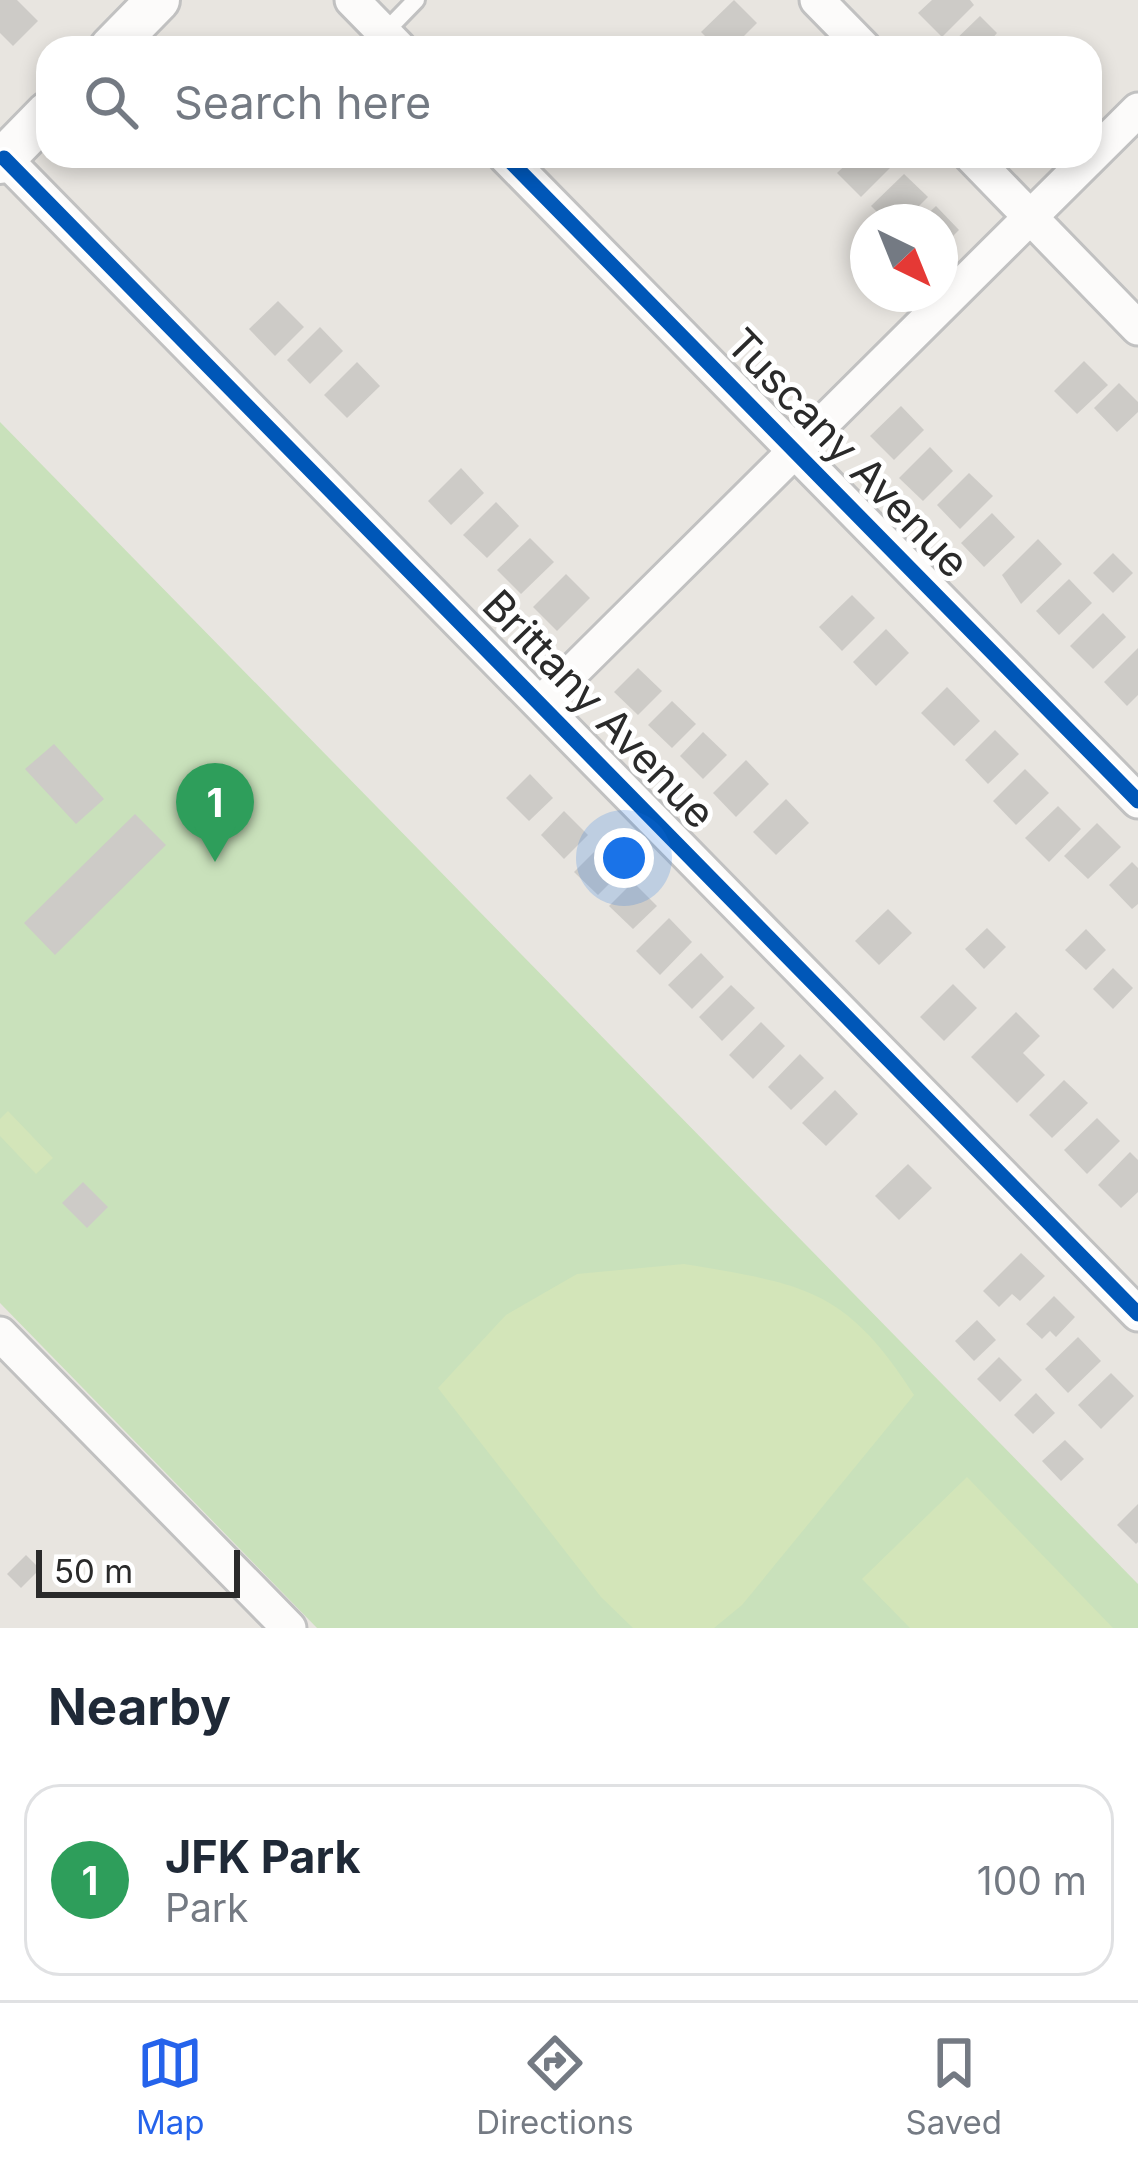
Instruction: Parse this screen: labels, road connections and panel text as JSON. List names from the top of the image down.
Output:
{
  "streets": {
    "street": ["Tuscany Avenue", "Brittany Avenue"]
  },
  "scale_bar": "50 m",
  "north": "bottom right",
  "page": {
    "search": "Search here",
    "pins": "1",
    "scale": "50 m",
    "heading": "Nearby",
    "list": [
      {
        "mark": "1",
        "name": "JFK Park",
        "note": "Park",
        "value": "100 m"
      }
    ],
    "nav": ["Map", "Directions", "Saved"]
  }
}
